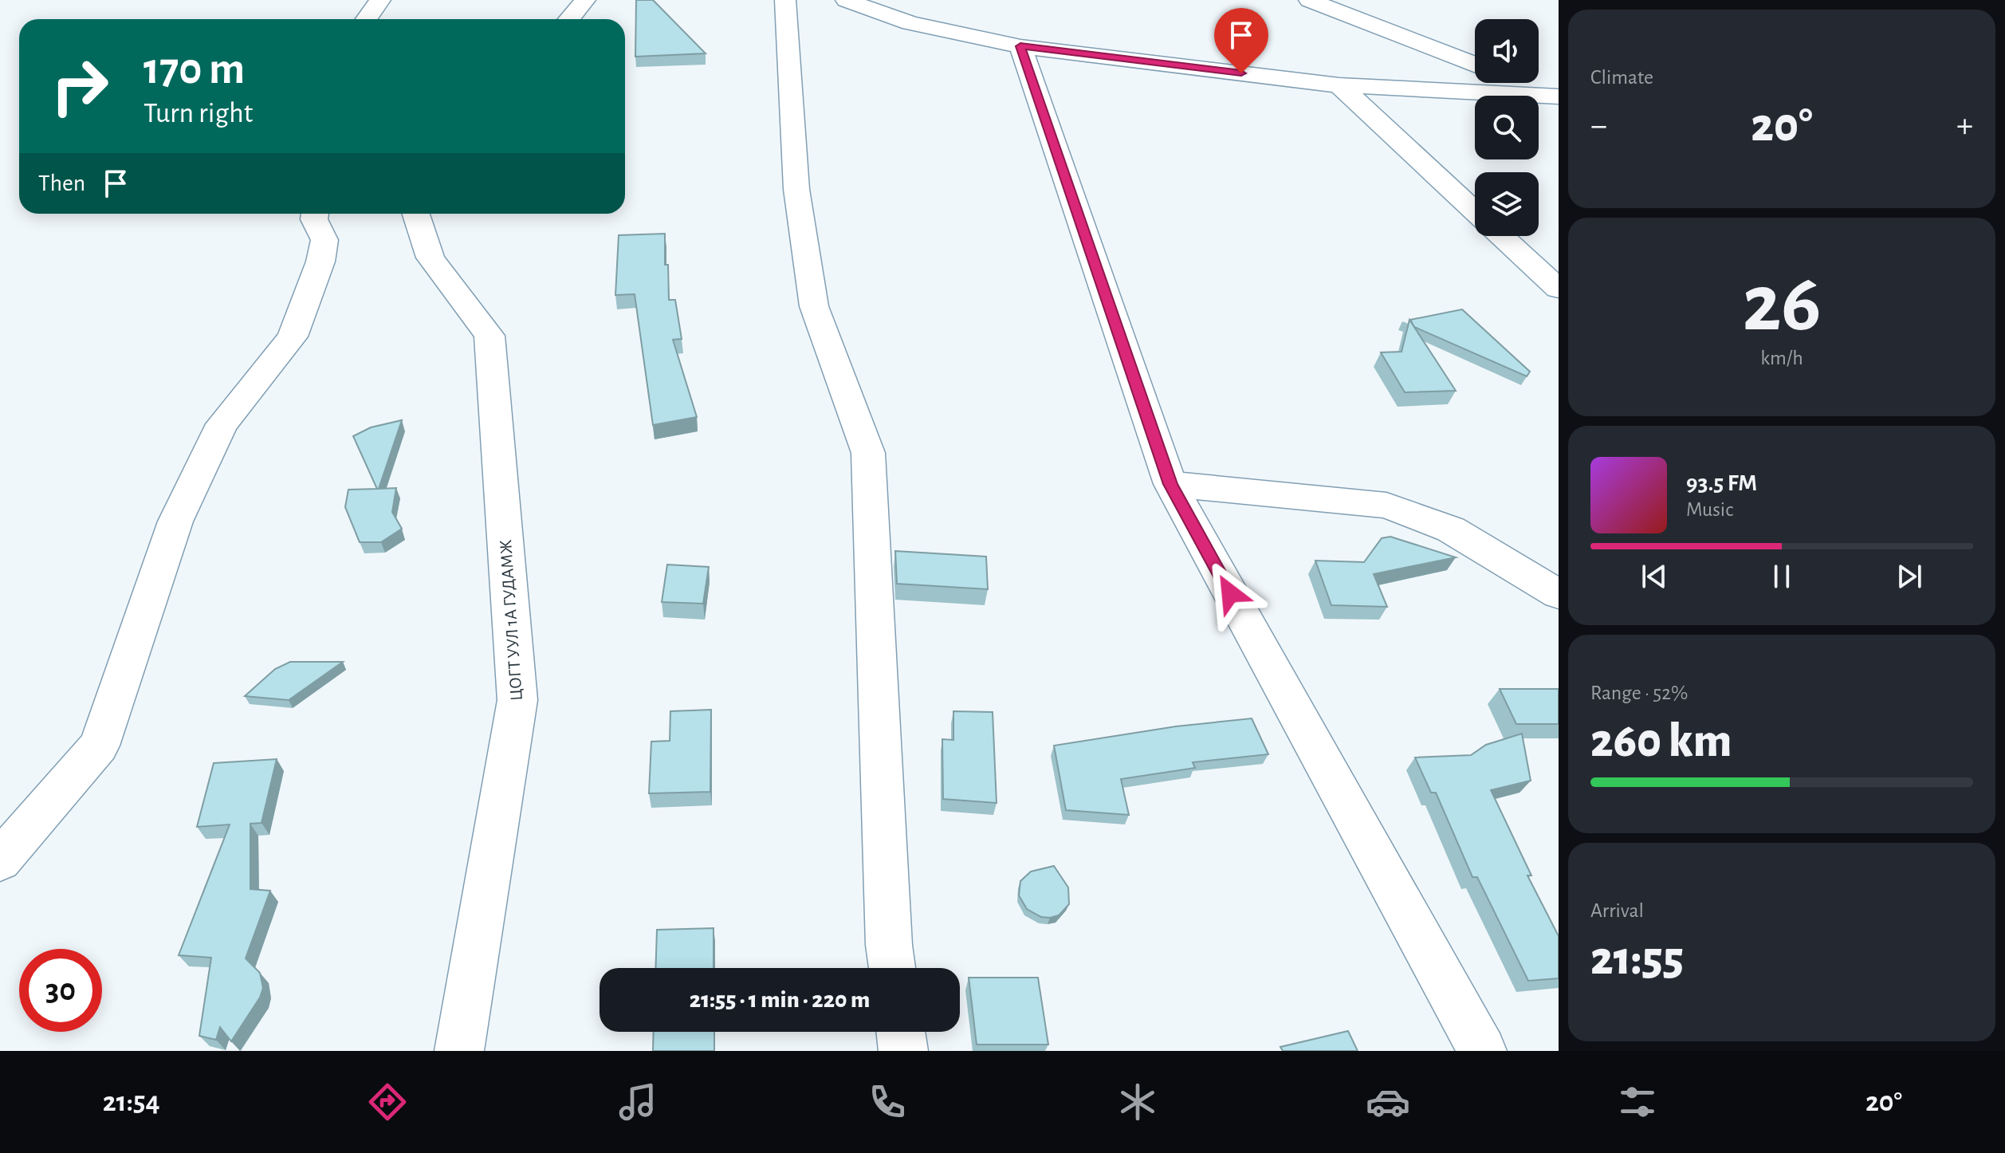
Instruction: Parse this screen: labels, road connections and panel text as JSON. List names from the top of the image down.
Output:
{
  "streets": {
    "street": ["ЦОГТ УУЛ 1А ГУДАМЖ"]
  },
  "page": {
    "tile": [
      "Climate",
      ["26", "km/h"],
      ["Range · 52%", "260 km"],
      ["Arrival", "21:55"]
    ],
    "turn": ["170 m", "Turn right"],
    "heat": ["−", "20°", "+"],
    "then": "Then",
    "song": ["93.5 FM", "Music"],
    "limit": "30",
    "trip": "21:55 · 1 min · 220 m",
    "tabs": ["21:54", "20°"]
  }
}
